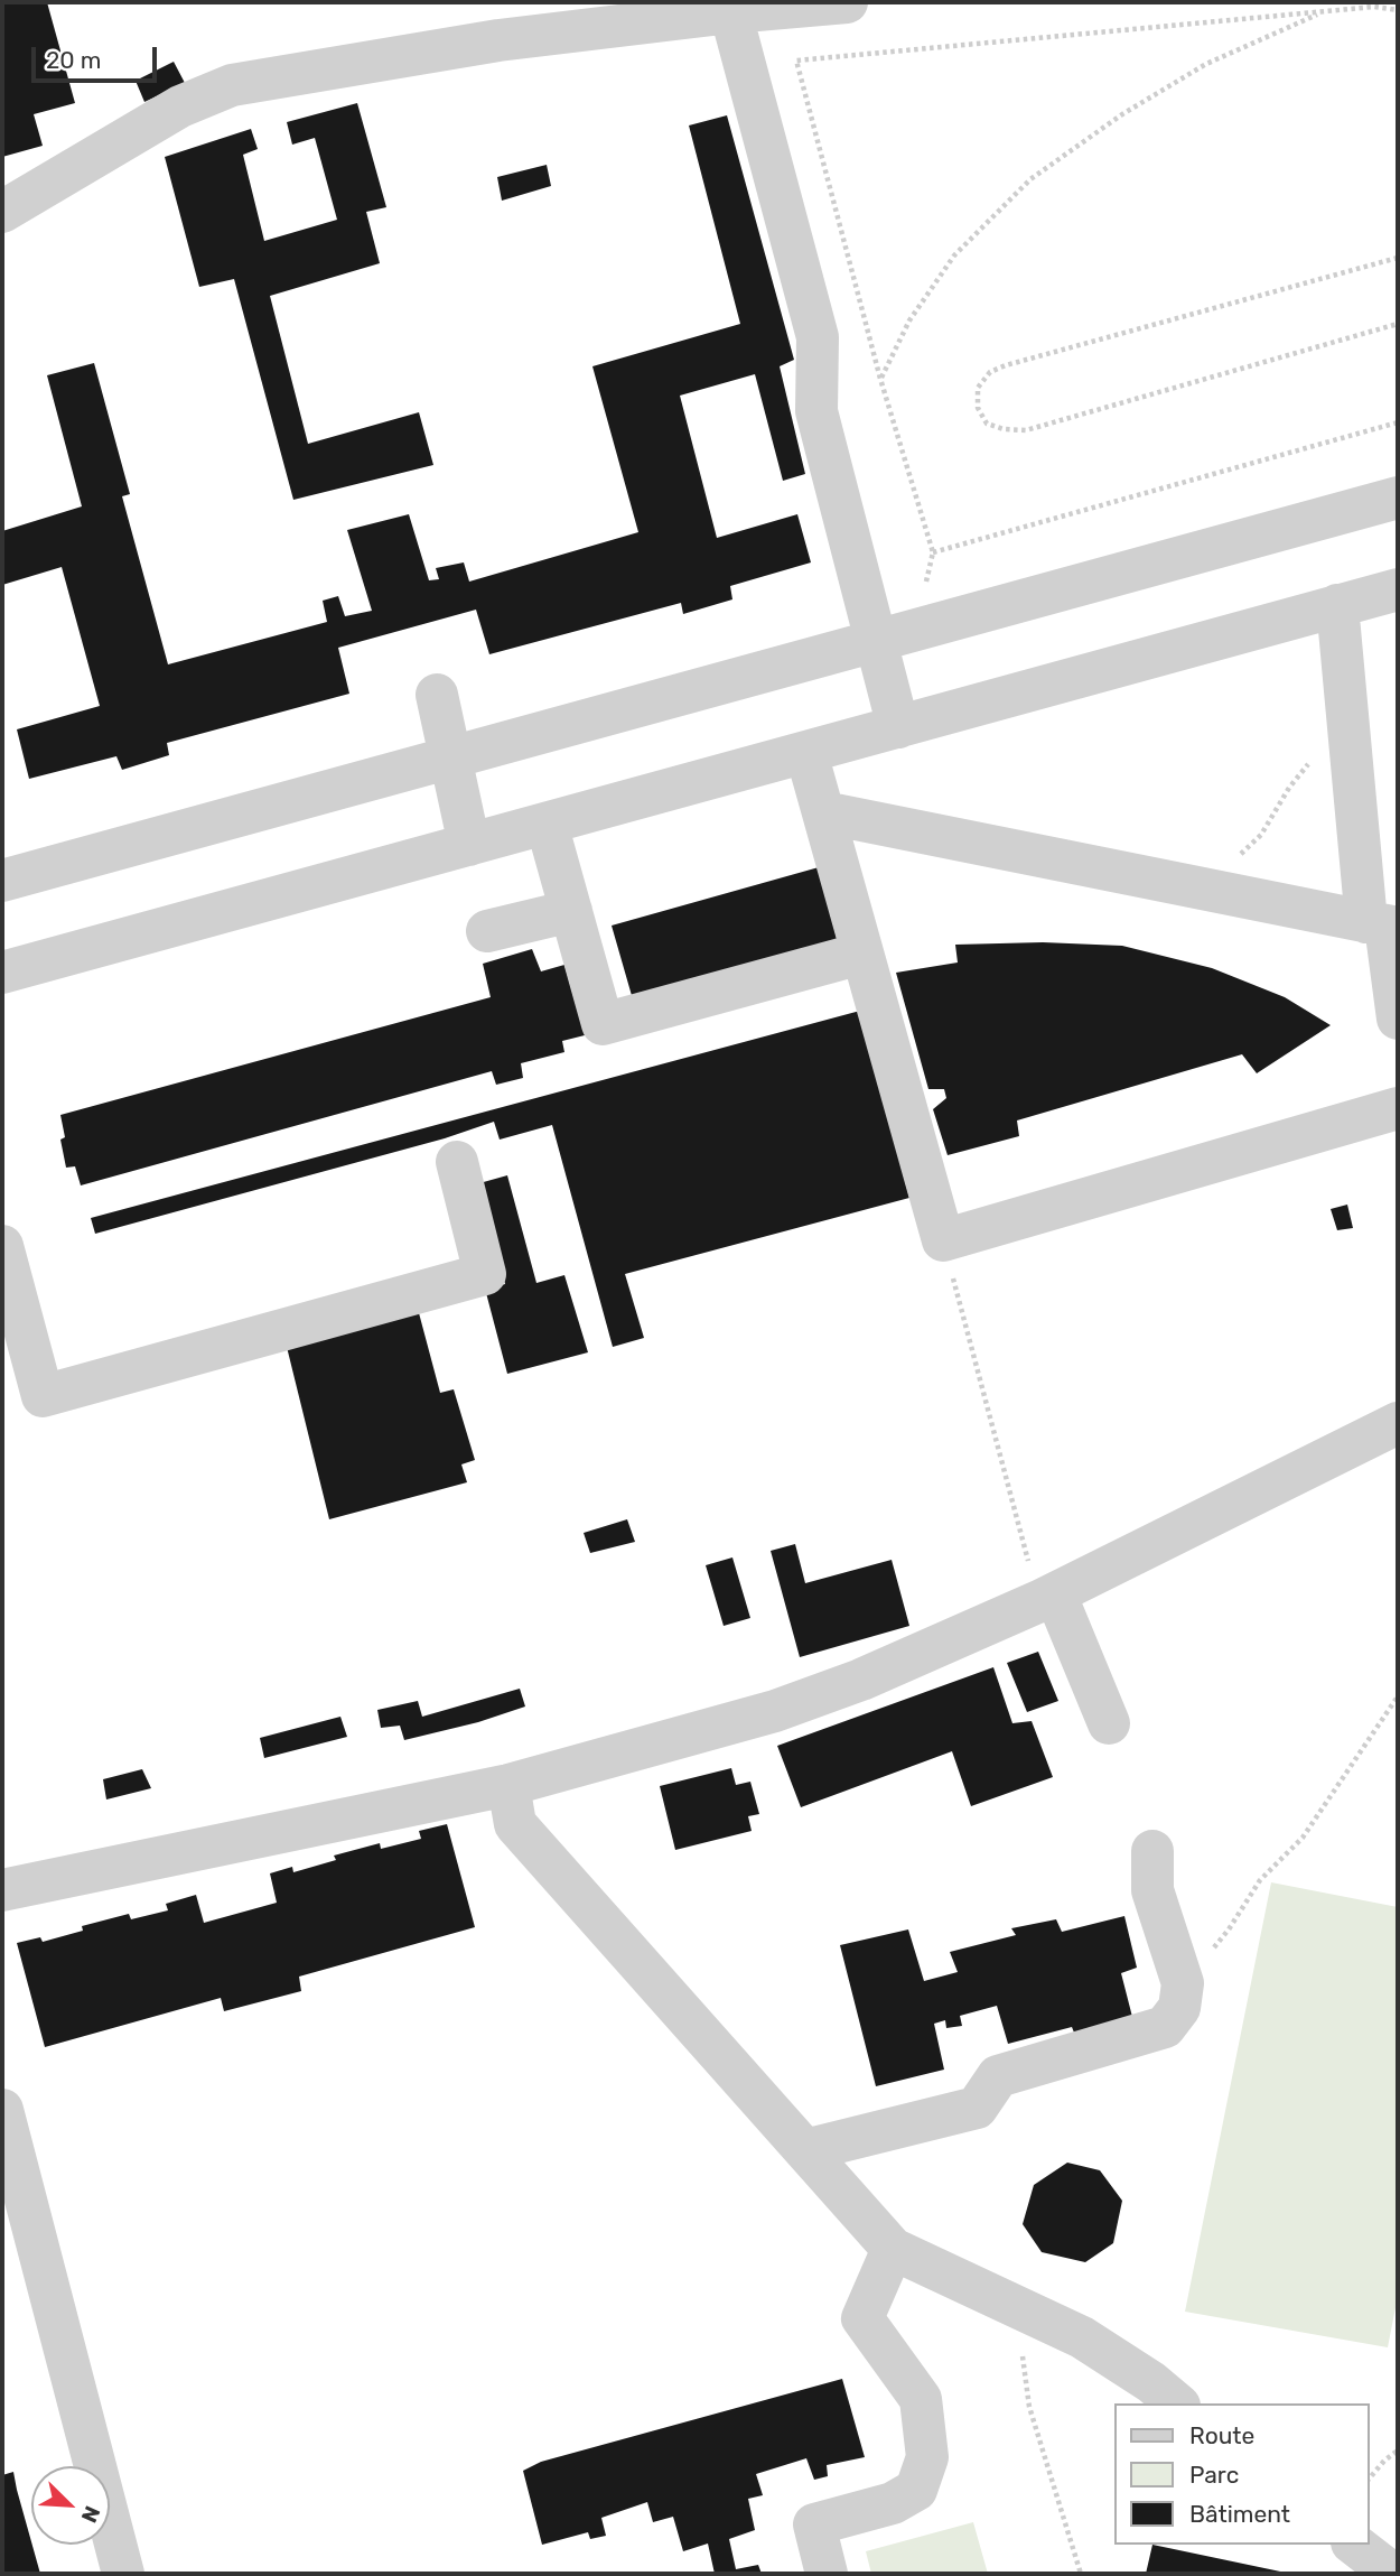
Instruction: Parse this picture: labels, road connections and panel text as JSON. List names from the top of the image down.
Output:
{
  "legend": ["Route", "Parc", "Bâtiment"],
  "scale_bar": "20 m",
  "north": "bottom right"
}
